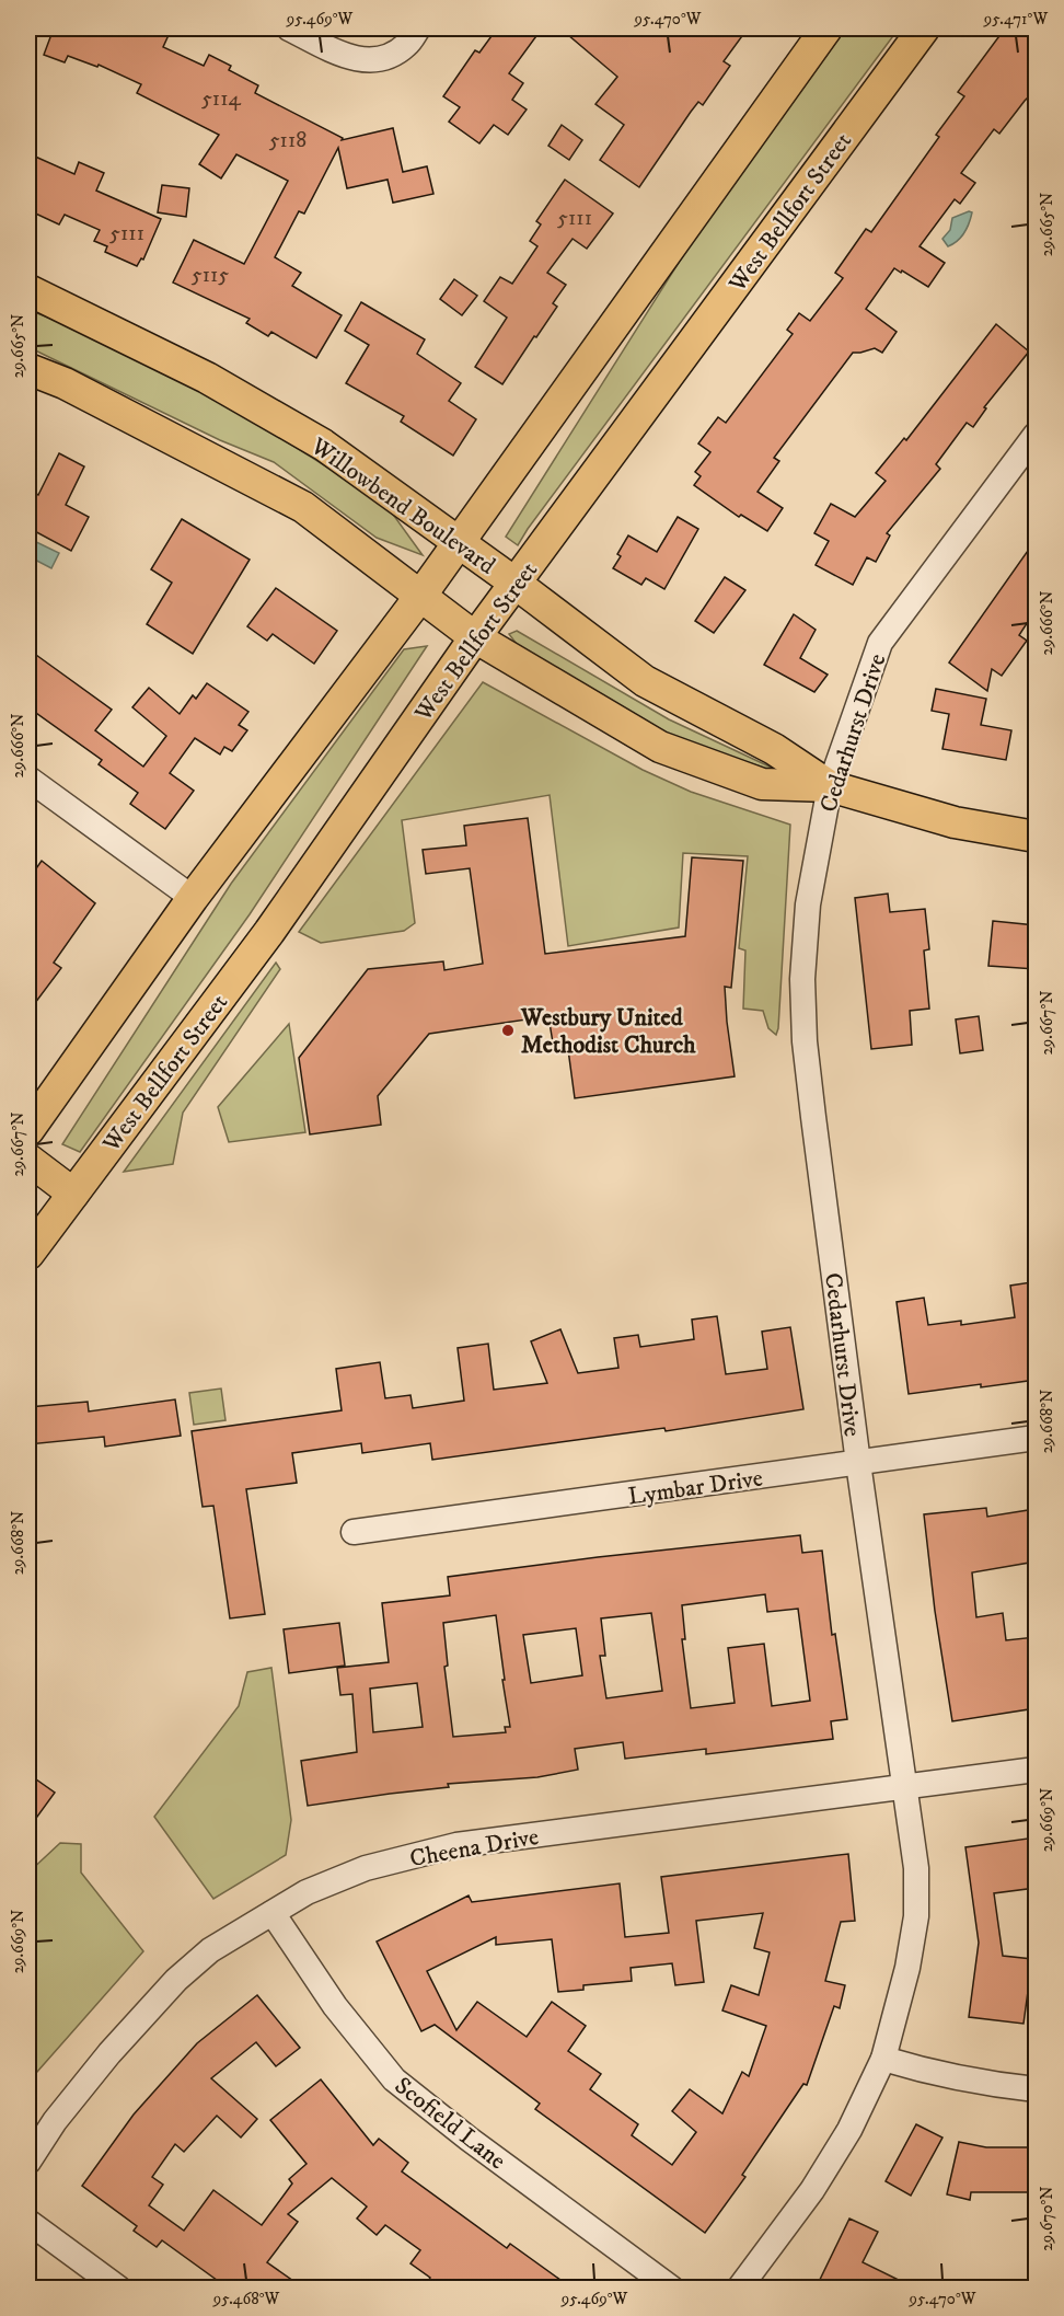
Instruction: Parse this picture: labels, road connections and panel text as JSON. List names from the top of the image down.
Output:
{
  "streets": {
    "main road": ["West Bellfort Street", "Willowbend Boulevard"],
    "street": [
      "Cedarhurst Drive",
      "Lymbar Drive",
      "Cheena Drive",
      "Scofield Lane"
    ]
  },
  "crossings": [
    ["West Bellfort Street", "Willowbend Boulevard"],
    ["Willowbend Boulevard", "Cedarhurst Drive"],
    ["Cedarhurst Drive", "Lymbar Drive"],
    ["Cedarhurst Drive", "Cheena Drive"],
    ["Cheena Drive", "Scofield Lane"]
  ],
  "places": ["Westbury United Methodist Church"],
  "house_numbers": [
    "5114",
    "5118",
    "5111",
    "5111",
    "5115"
  ],
  "coordinates": [
    "95.469°W",
    "95.470°W",
    "95.471°W",
    "29.665°N",
    "29.666°N",
    "29.667°N",
    "29.668°N",
    "29.669°N",
    "29.670°N",
    "95.468°W"
  ]
}
